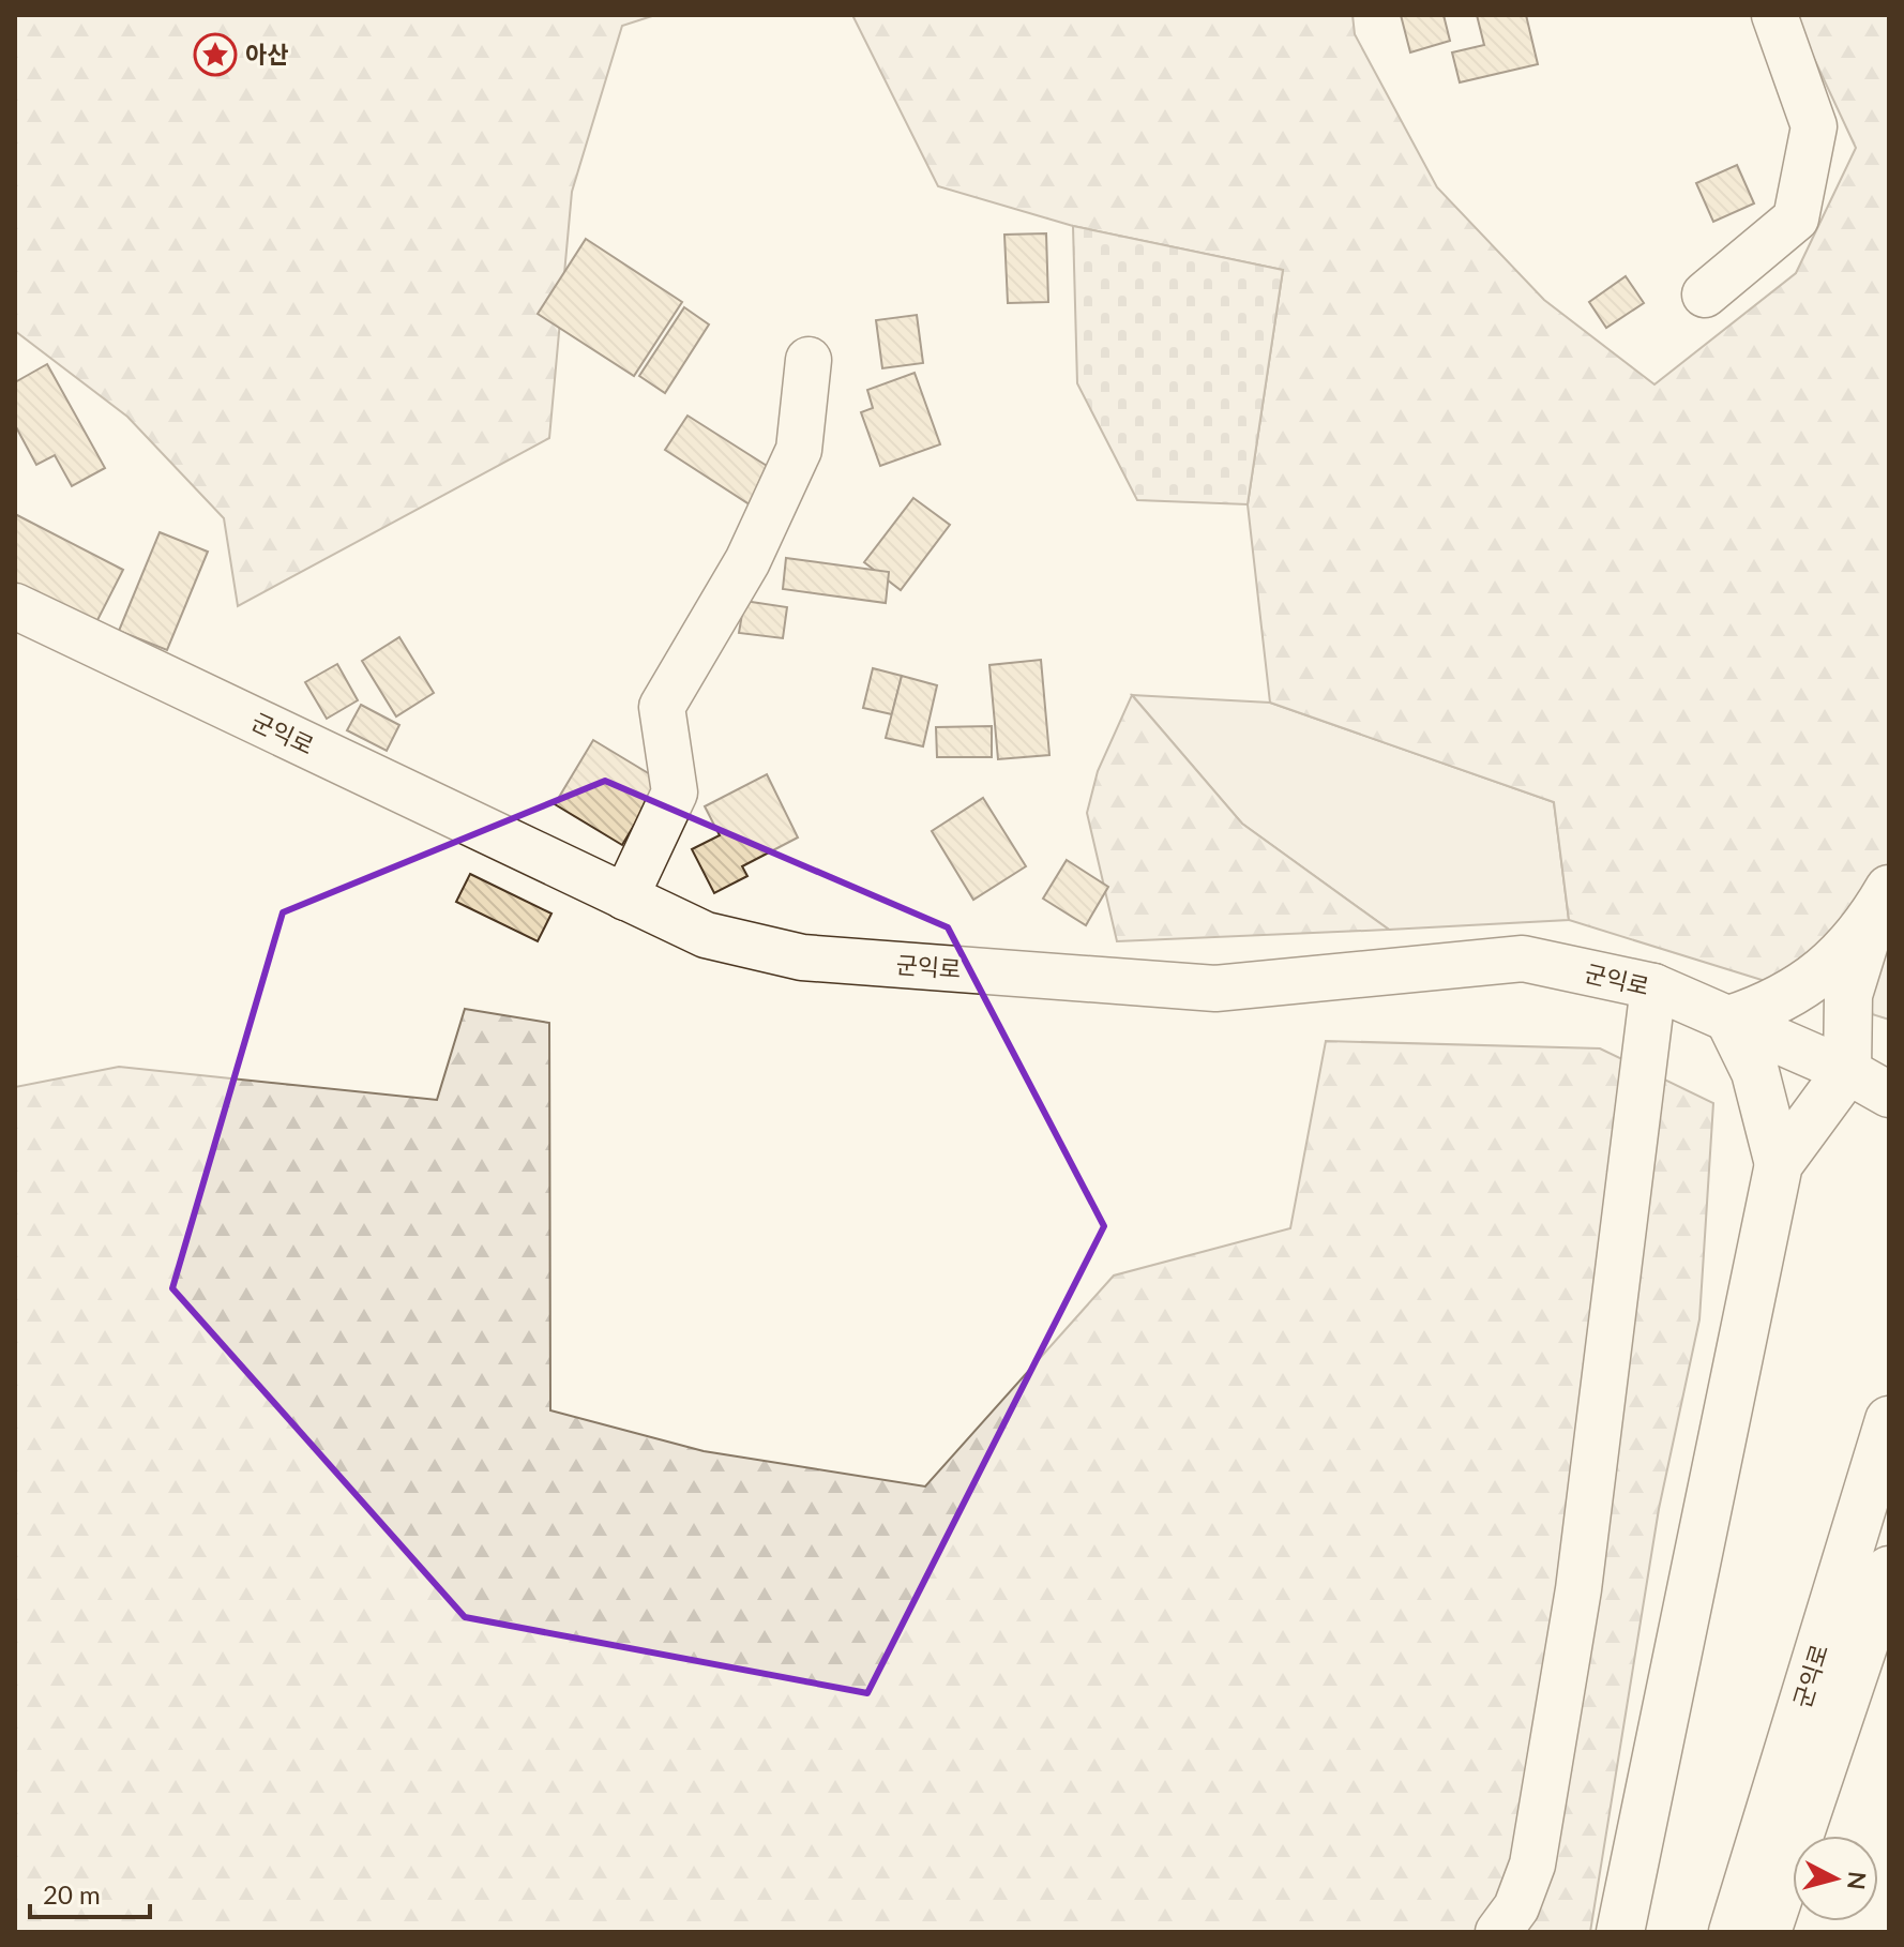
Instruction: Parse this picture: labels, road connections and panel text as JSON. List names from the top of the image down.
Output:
{
  "streets": {
    "highway": ["군익로"]
  },
  "places": {
    "place": ["아산"]
  },
  "scale_bar": "20 m",
  "north": "right"
}
